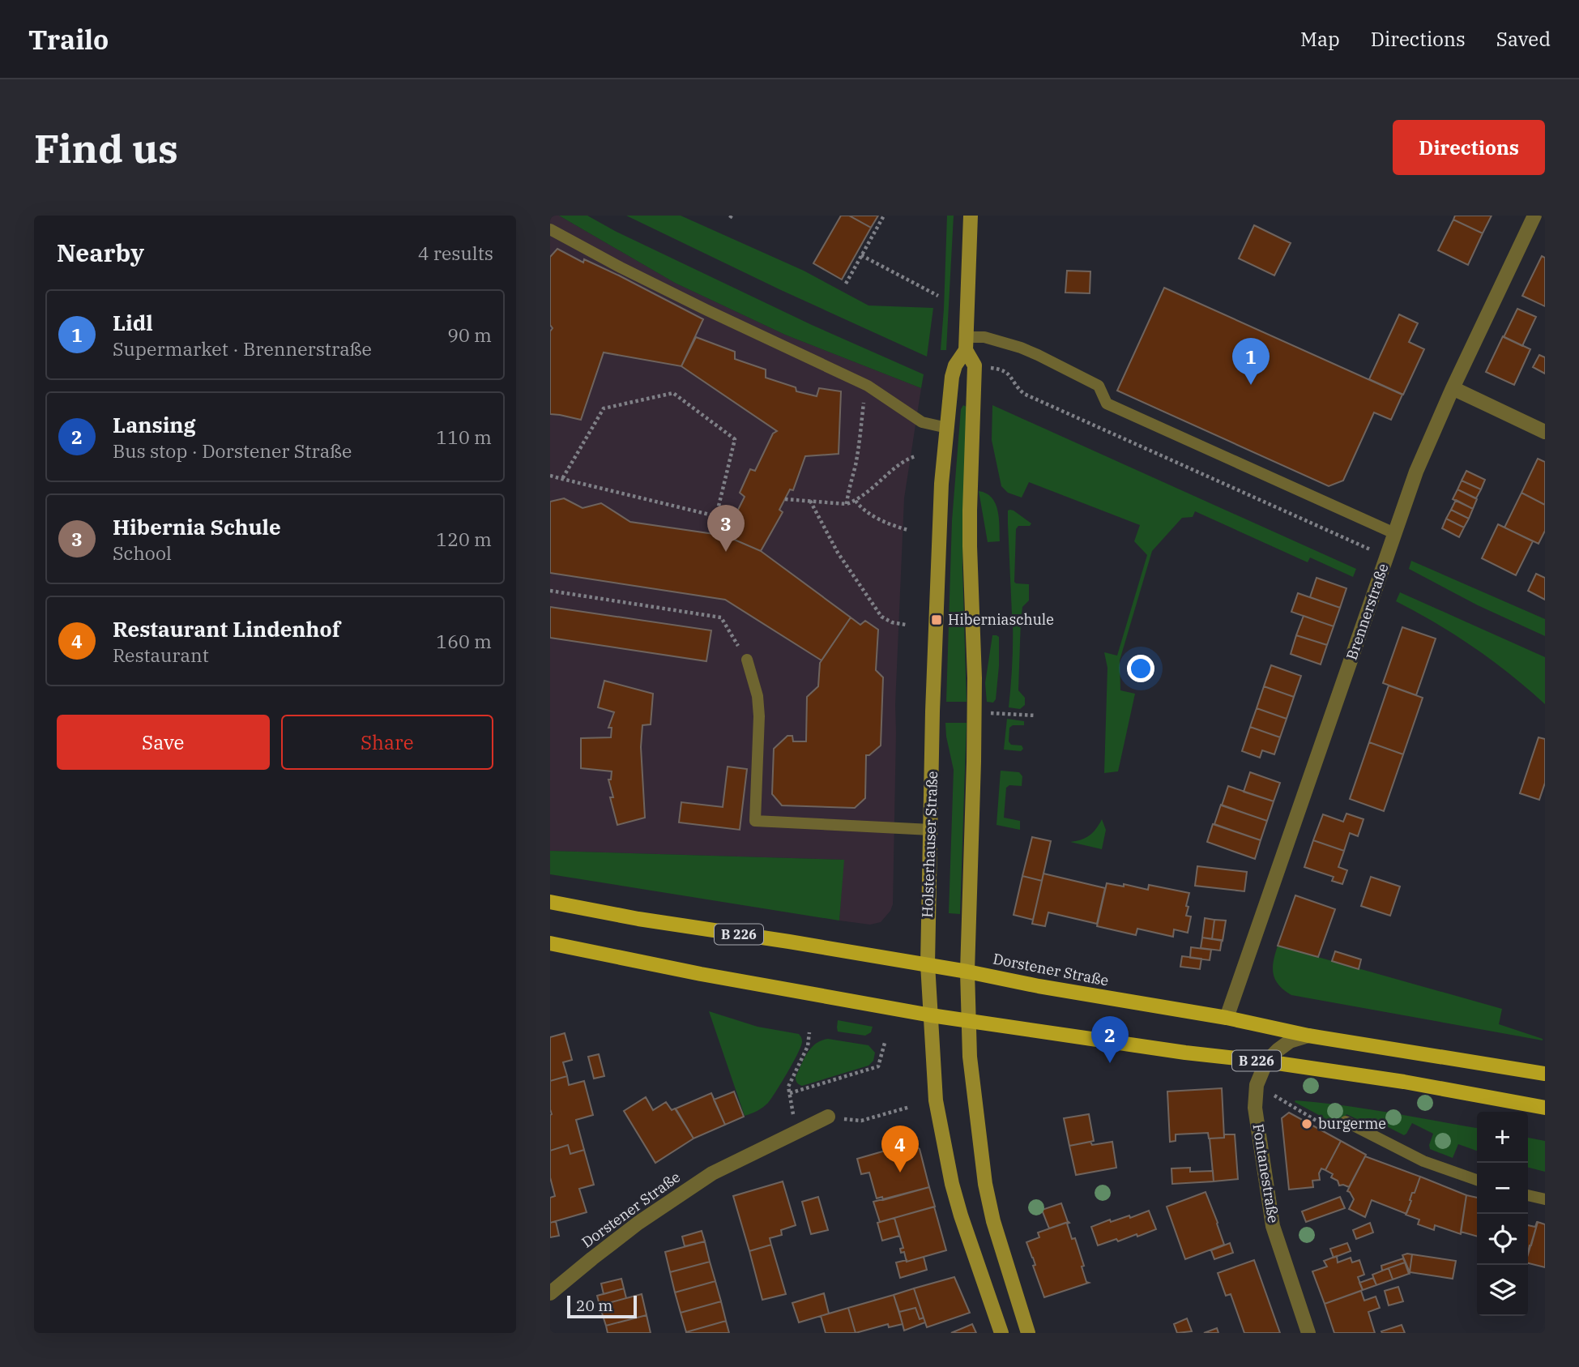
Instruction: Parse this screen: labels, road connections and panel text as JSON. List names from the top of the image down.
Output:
{
  "streets": {
    "main road": ["B 226", "Dorstener Straße"],
    "street": ["Brennerstraße", "Holsterhauser Straße", "Fontanestraße"]
  },
  "crossings": [
    ["Brennerstraße", "Dorstener Straße"],
    ["Holsterhauser Straße", "B 226"],
    ["Holsterhauser Straße", "Dorstener Straße"],
    ["B 226", "Fontanestraße"],
    ["Dorstener Straße", "Fontanestraße"]
  ],
  "places": {
    "transit": ["Hiberniaschule"],
    "other": ["burgerme"]
  },
  "scale_bar": "20 m",
  "page": {
    "header": "Trailo",
    "nav": ["Map", "Directions", "Saved"],
    "buttons": [
      "Directions",
      ["Save", "Share"]
    ],
    "title": "Find us",
    "heading": ["Nearby", "4 results"],
    "list": [
      {
        "mark": "1",
        "name": "Lidl",
        "note": "Supermarket · Brennerstraße",
        "value": "90 m"
      },
      {
        "mark": "2",
        "name": "Lansing",
        "note": "Bus stop · Dorstener Straße",
        "value": "110 m"
      },
      {
        "mark": "3",
        "name": "Hibernia Schule",
        "note": "School",
        "value": "120 m"
      },
      {
        "mark": "4",
        "name": "Restaurant Lindenhof",
        "note": "Restaurant",
        "value": "160 m"
      }
    ],
    "pins": [
      "1",
      "3",
      "2",
      "4"
    ],
    "map_buttons": ["+", "−"],
    "scale": "20 m"
  }
}
